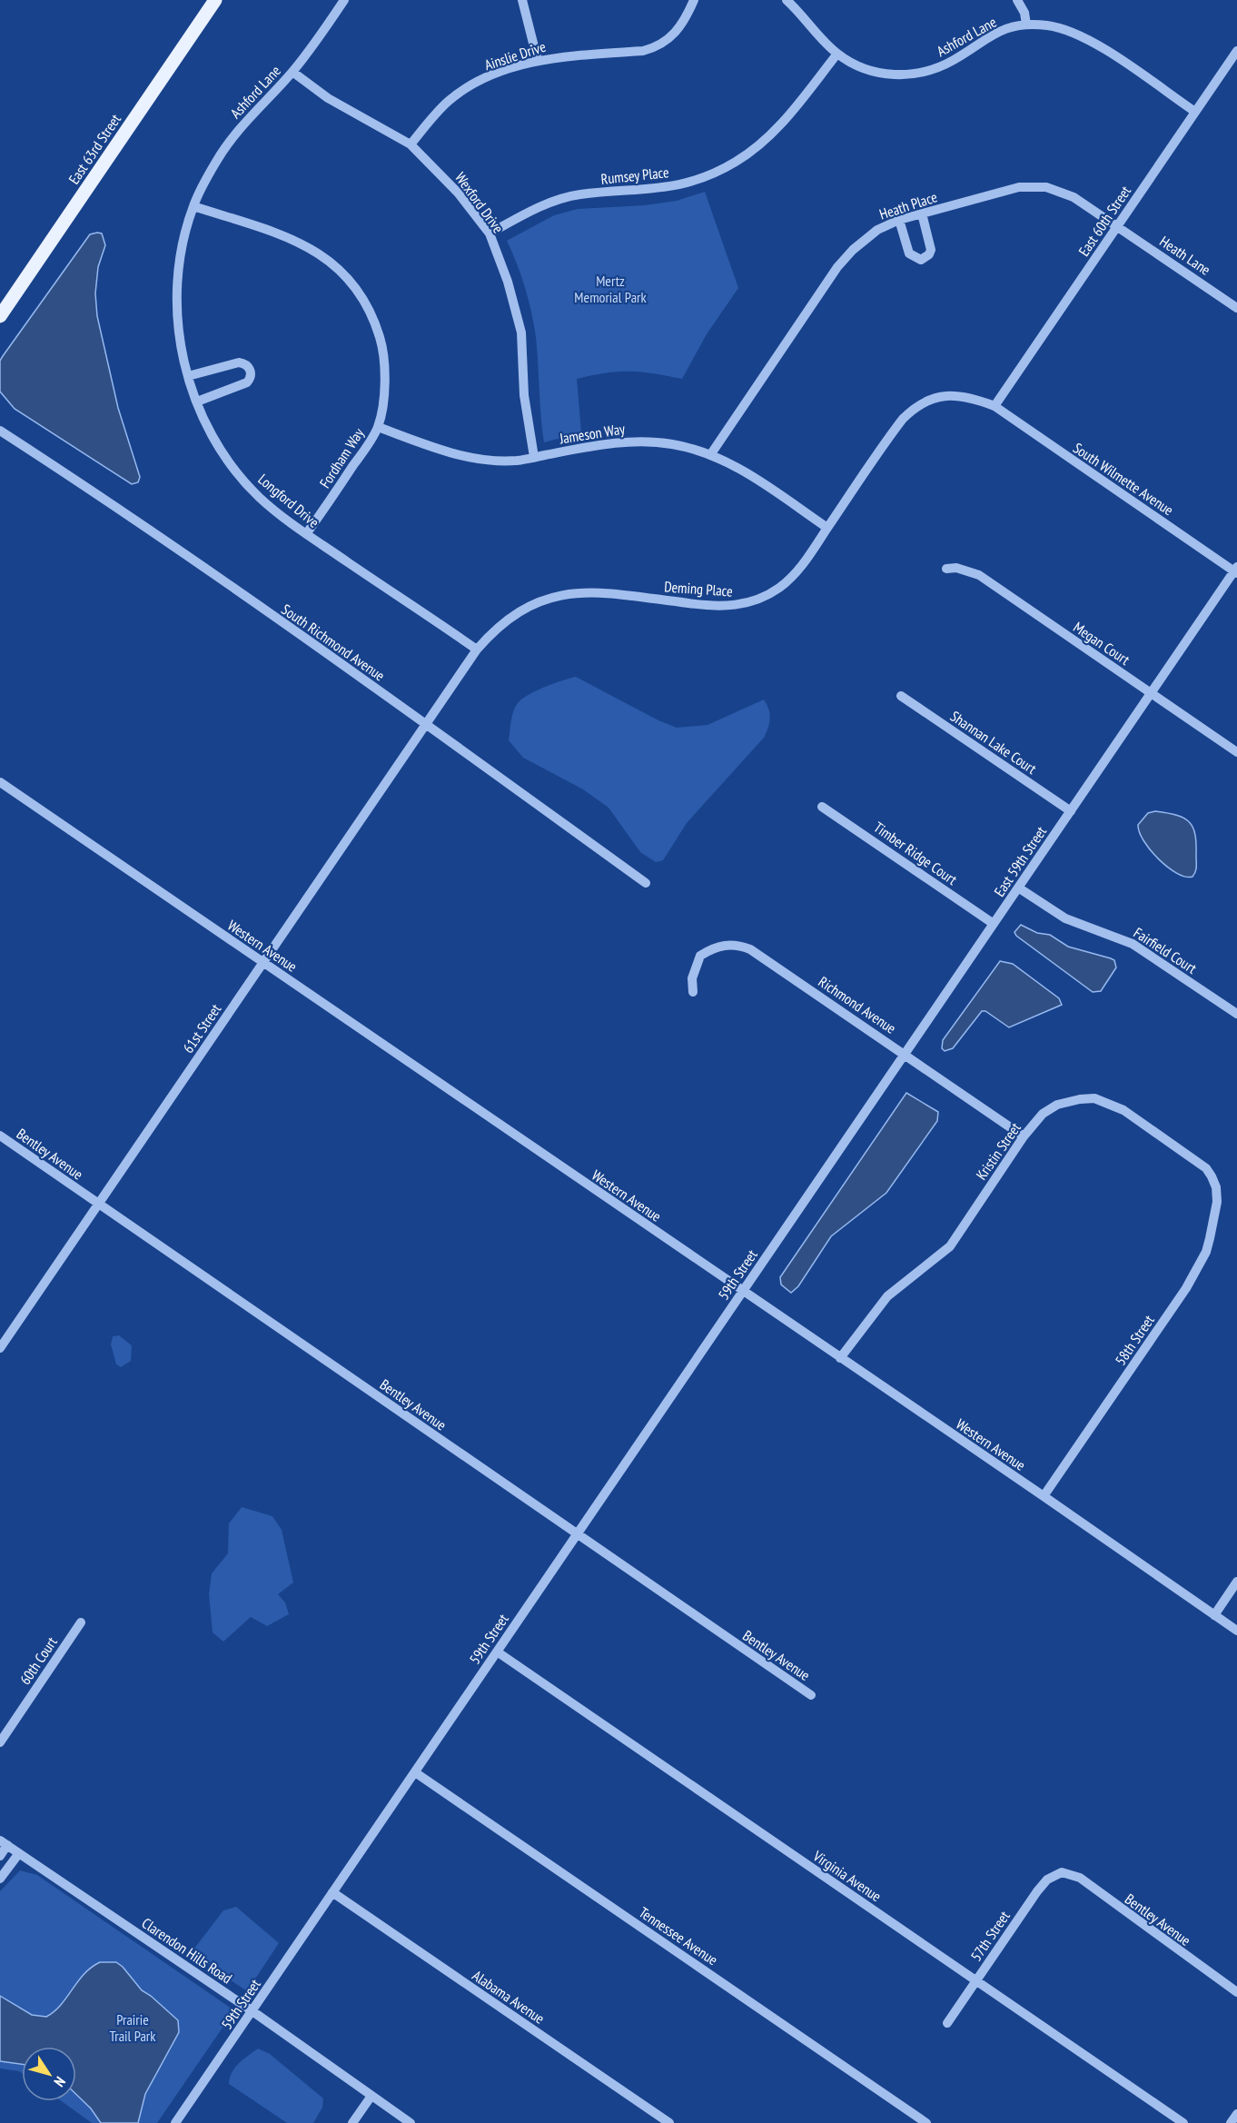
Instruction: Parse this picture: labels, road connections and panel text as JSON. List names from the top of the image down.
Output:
{
  "streets": {
    "main road": ["East 63rd Street"],
    "street": [
      "Ashford Lane",
      "Ainslie Drive",
      "Rumsey Place",
      "Wexford Drive",
      "Heath Place",
      "East 60th Street",
      "Heath Lane",
      "Jameson Way",
      "Fordham Way",
      "South Wilmette Avenue",
      "Longford Drive",
      "Deming Place",
      "South Richmond Avenue",
      "Megan Court",
      "Shannan Lake Court",
      "Timber Ridge Court",
      "East 59th Street",
      "Western Avenue",
      "Fairfield Court",
      "Richmond Avenue",
      "61st Street",
      "Kristin Street",
      "Bentley Avenue",
      "59th Street",
      "58th Street",
      "60th Court",
      "Virginia Avenue",
      "Tennessee Avenue",
      "57th Street",
      "Clarendon Hills Road",
      "Alabama Avenue"
    ]
  },
  "crossings": [
    ["Ashford Lane", "Rumsey Place"],
    ["Ashford Lane", "Wexford Drive"],
    ["Ashford Lane", "East 60th Street"],
    ["Ashford Lane", "Fordham Way"],
    ["Ashford Lane", "Longford Drive"],
    ["Ainslie Drive", "Wexford Drive"],
    ["Rumsey Place", "Wexford Drive"],
    ["Wexford Drive", "Jameson Way"],
    ["Heath Place", "East 60th Street"],
    ["Heath Place", "Heath Lane"],
    ["Heath Place", "Jameson Way"],
    ["East 60th Street", "Heath Lane"],
    ["East 60th Street", "South Wilmette Avenue"],
    ["East 60th Street", "Deming Place"],
    ["Jameson Way", "Fordham Way"],
    ["Jameson Way", "Deming Place"],
    ["Fordham Way", "Longford Drive"],
    ["South Wilmette Avenue", "Deming Place"],
    ["South Wilmette Avenue", "East 59th Street"],
    ["Longford Drive", "Deming Place"],
    ["Deming Place", "South Richmond Avenue"],
    ["Deming Place", "61st Street"],
    ["South Richmond Avenue", "61st Street"],
    ["Megan Court", "East 59th Street"],
    ["Shannan Lake Court", "East 59th Street"],
    ["Timber Ridge Court", "East 59th Street"],
    ["East 59th Street", "Fairfield Court"],
    ["East 59th Street", "Richmond Avenue"],
    ["East 59th Street", "59th Street"],
    ["Western Avenue", "61st Street"],
    ["Western Avenue", "Kristin Street"],
    ["Western Avenue", "59th Street"],
    ["Western Avenue", "58th Street"],
    ["Richmond Avenue", "Kristin Street"],
    ["61st Street", "Bentley Avenue"],
    ["Kristin Street", "58th Street"],
    ["Bentley Avenue", "59th Street"],
    ["Bentley Avenue", "57th Street"],
    ["59th Street", "Virginia Avenue"],
    ["59th Street", "Tennessee Avenue"],
    ["59th Street", "Clarendon Hills Road"],
    ["59th Street", "Alabama Avenue"],
    ["Virginia Avenue", "57th Street"]
  ],
  "parks": ["Mertz Memorial Park", "Prairie Trail Park"],
  "north": "bottom right"
}
